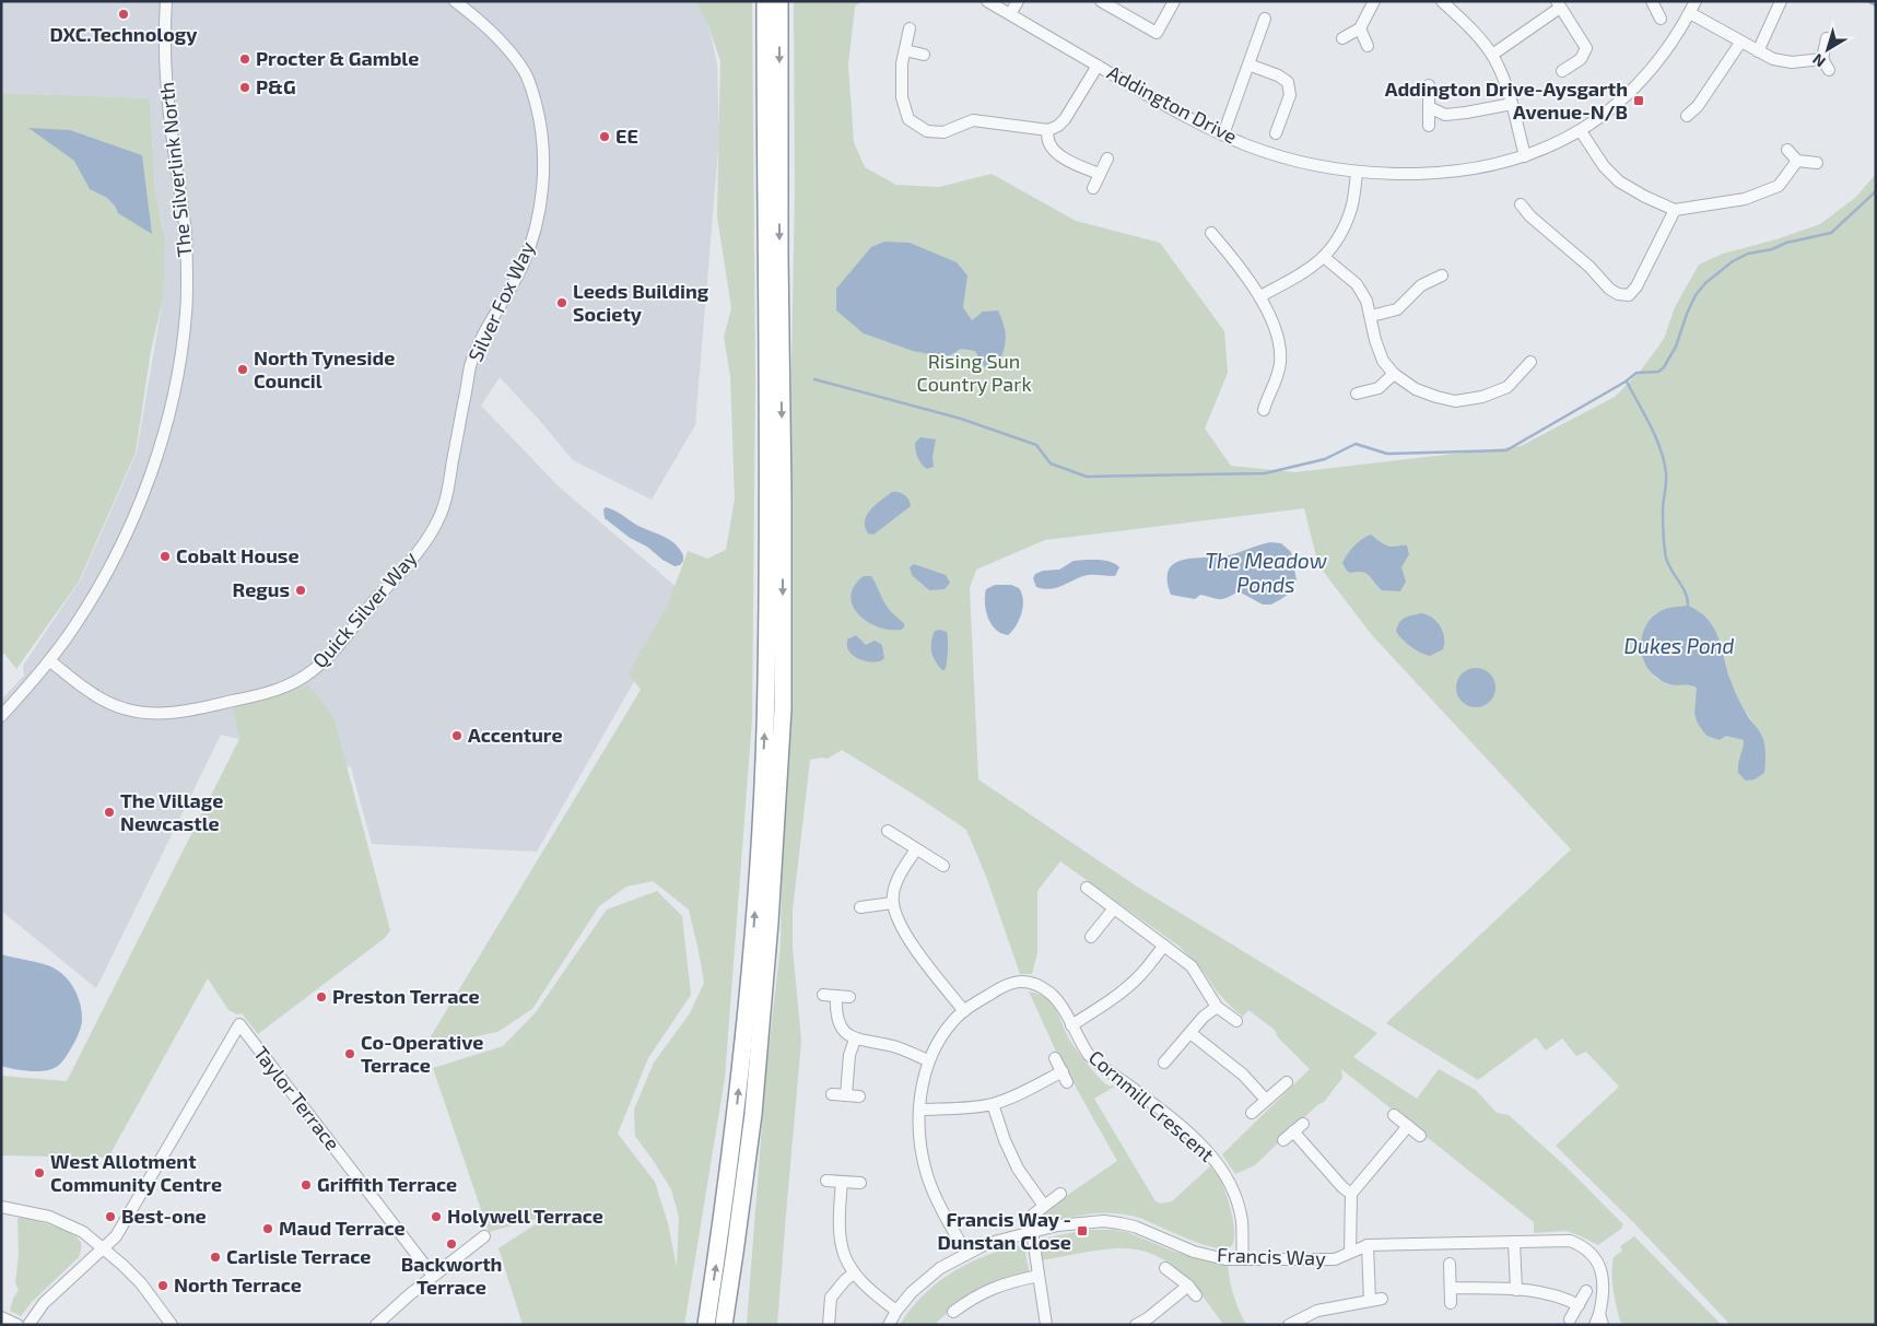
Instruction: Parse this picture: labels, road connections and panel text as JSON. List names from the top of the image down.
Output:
{
  "streets": {
    "street": [
      "Addington Drive",
      "The Silverlink North",
      "Silver Fox Way",
      "Quick Silver Way",
      "Taylor Terrace",
      "Cornmill Crescent",
      "Francis Way"
    ]
  },
  "crossings": [
    ["The Silverlink North", "Quick Silver Way"],
    ["Silver Fox Way", "Quick Silver Way"],
    ["Cornmill Crescent", "Francis Way"]
  ],
  "water": ["The Meadow Ponds", "Dukes Pond"],
  "parks": ["Rising Sun Country Park"],
  "places": {
    "other": [
      "DXC.Technology",
      "Procter & Gamble",
      "P&G",
      "EE",
      "Leeds Building Society",
      "North Tyneside Council",
      "Cobalt House",
      "Regus",
      "Accenture",
      "The Village Newcastle",
      "Preston Terrace",
      "Co-Operative Terrace",
      "West Allotment Community Centre",
      "Griffith Terrace",
      "Best-one",
      "Holywell Terrace",
      "Maud Terrace",
      "Backworth Terrace",
      "Carlisle Terrace",
      "North Terrace"
    ],
    "transit": ["Addington Drive-Aysgarth Avenue-N/B", "Francis Way - Dunstan Close"]
  },
  "north": "bottom left"
}
